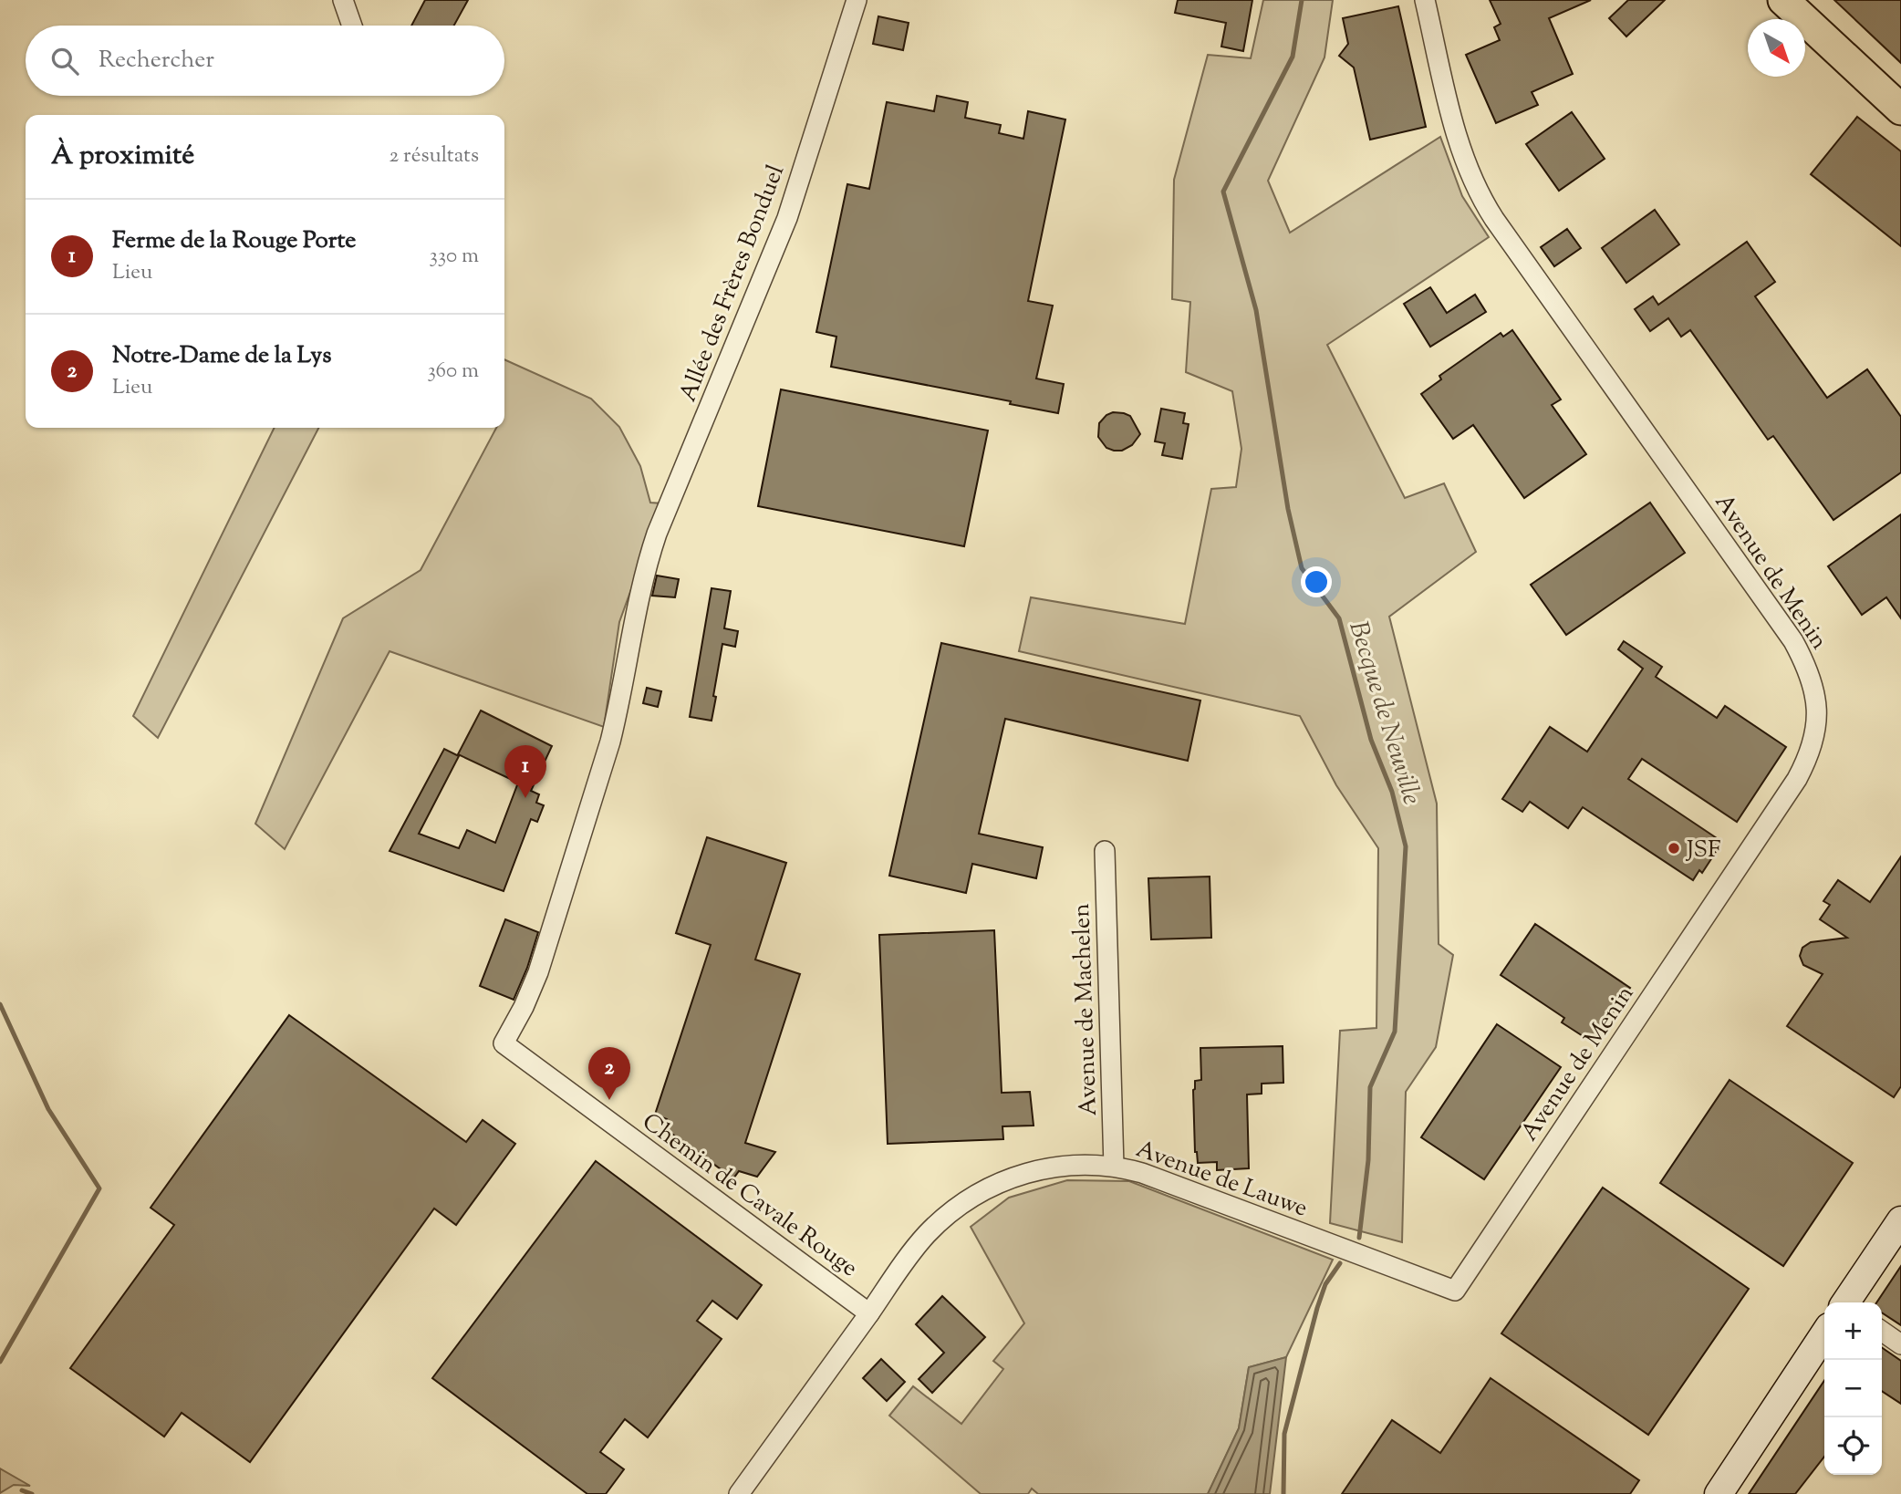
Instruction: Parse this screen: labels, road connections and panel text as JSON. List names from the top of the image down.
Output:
{
  "streets": {
    "street": [
      "Allée des Frères Bonduel",
      "Avenue de Menin",
      "Avenue de Machelen",
      "Avenue de Lauwe",
      "Chemin de Cavale Rouge"
    ]
  },
  "crossings": [
    ["Allée des Frères Bonduel", "Chemin de Cavale Rouge"],
    ["Avenue de Menin", "Avenue de Lauwe"],
    ["Avenue de Machelen", "Avenue de Lauwe"],
    ["Avenue de Lauwe", "Chemin de Cavale Rouge"]
  ],
  "water": ["Becque de Neuville"],
  "places": ["JSF"],
  "north": "bottom right",
  "page": {
    "search": "Rechercher",
    "heading": ["À proximité", "2 résultats"],
    "list": [
      {
        "mark": "1",
        "name": "Ferme de la Rouge Porte",
        "note": "Lieu",
        "value": "330 m"
      },
      {
        "mark": "2",
        "name": "Notre-Dame de la Lys",
        "note": "Lieu",
        "value": "360 m"
      }
    ],
    "pins": ["1", "2"],
    "map_buttons": ["+", "−"]
  }
}
